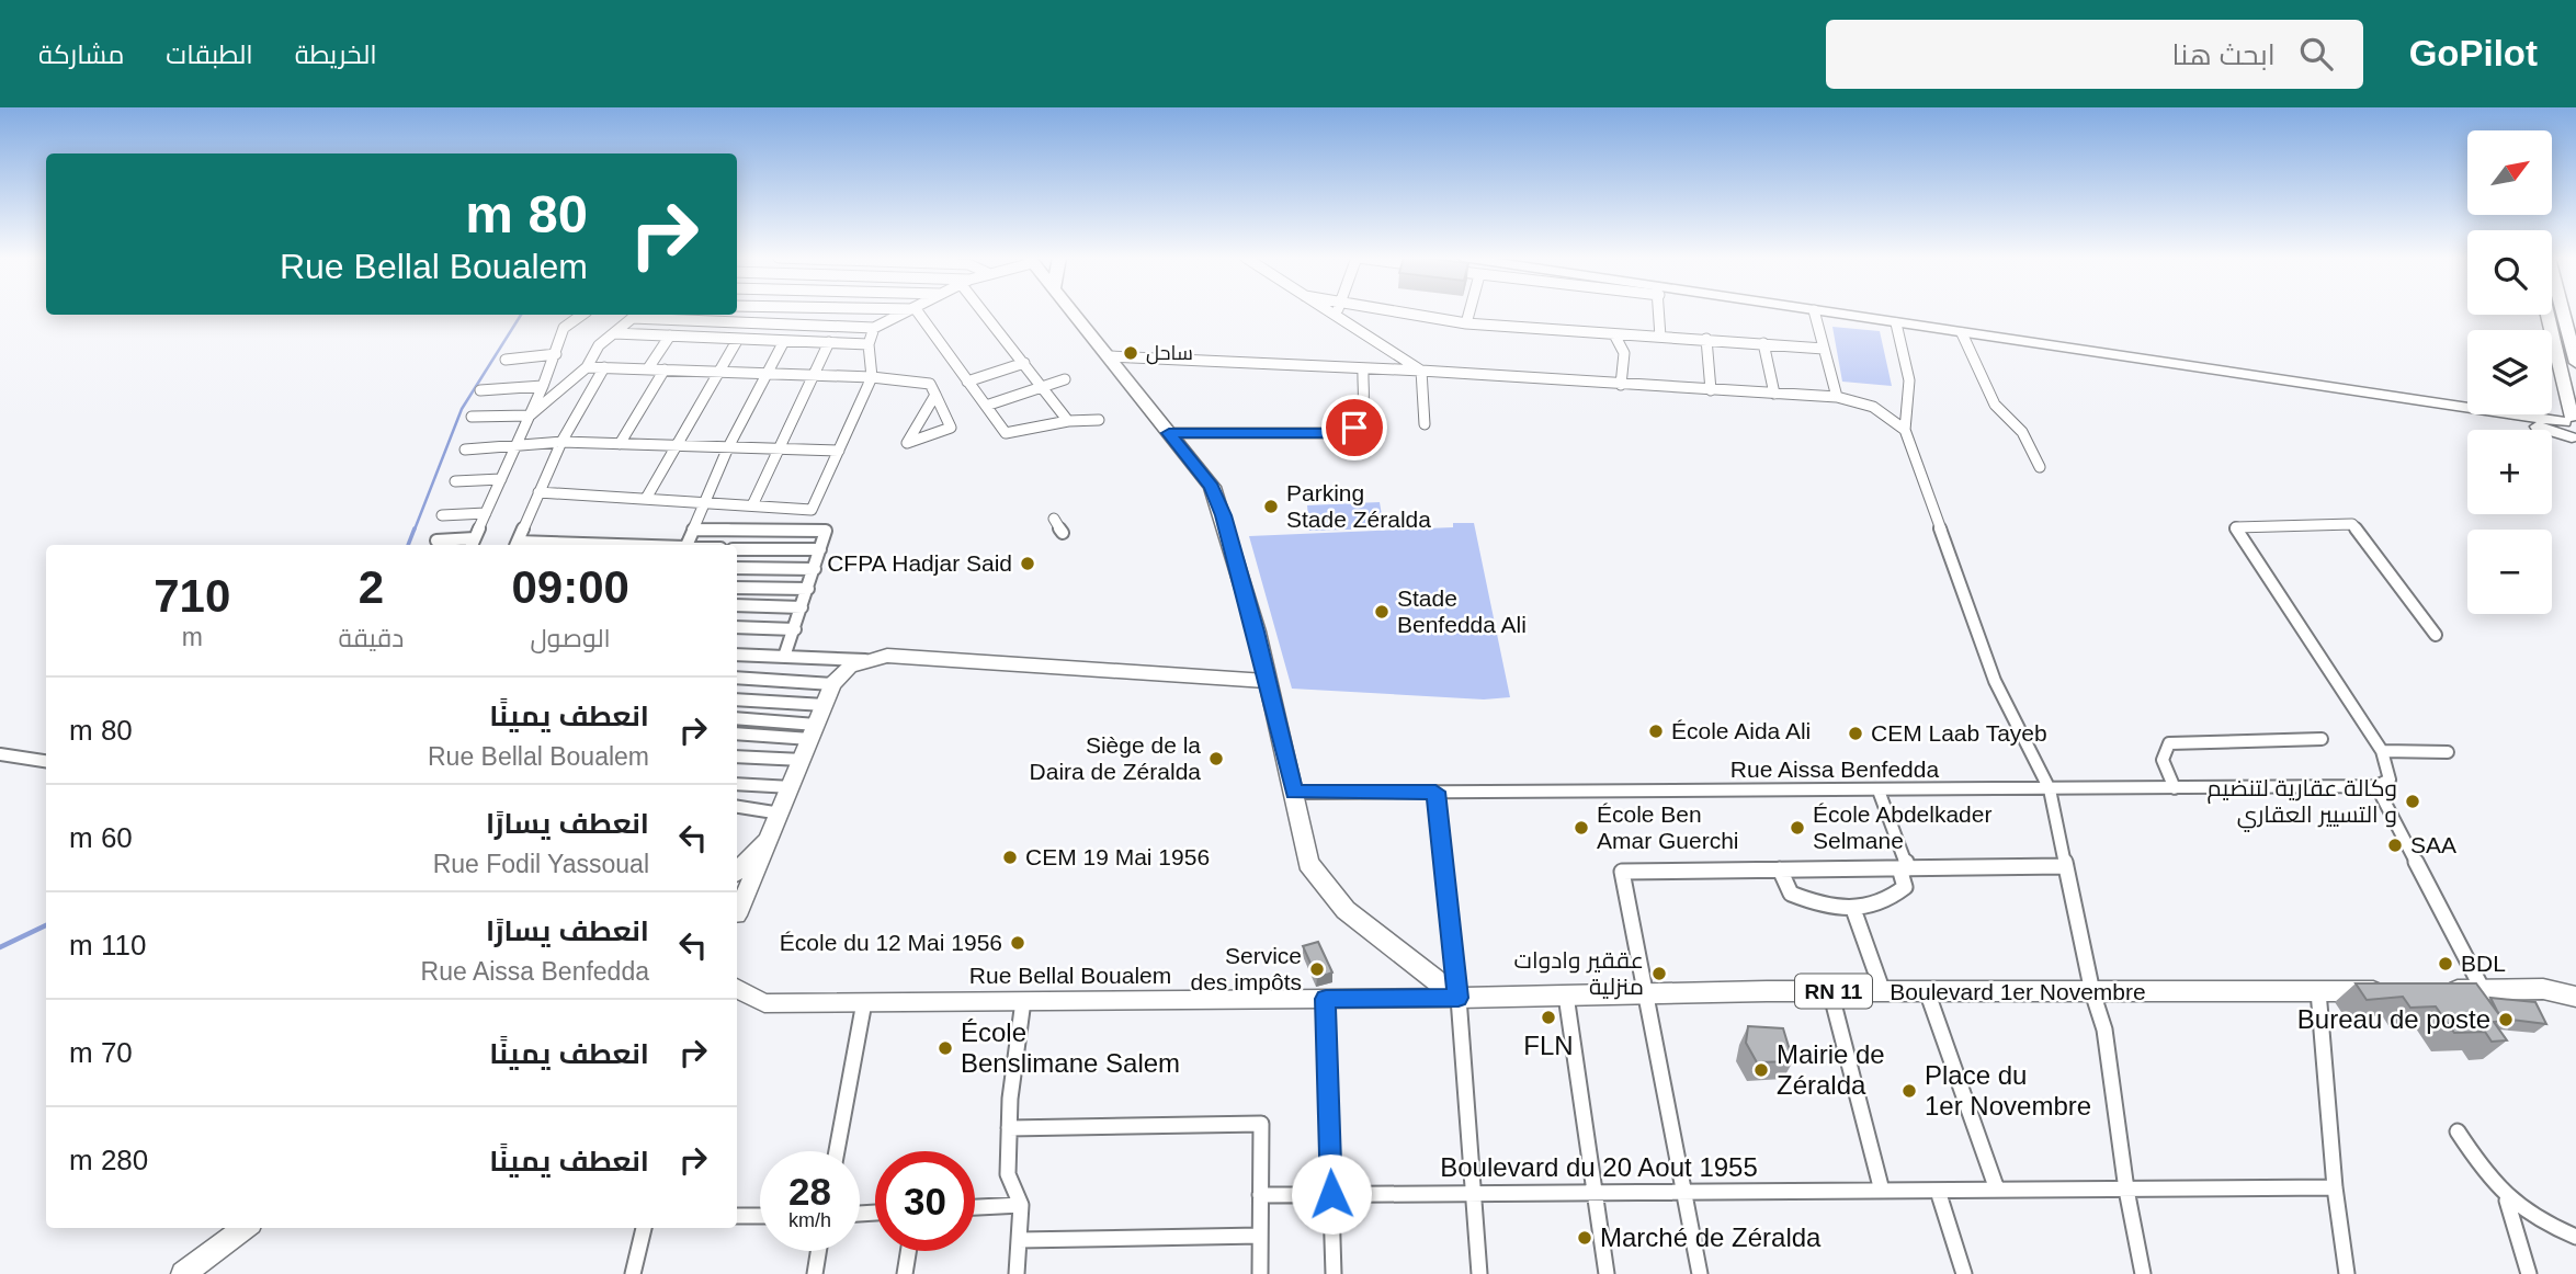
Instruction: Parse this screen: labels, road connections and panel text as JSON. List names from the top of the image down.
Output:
{
  "streets": {
    "main road": ["Rue Bellal Boualem", "RN 11", "Boulevard 1er Novembre"],
    "street": ["Rue Aissa Benfedda", "Boulevard du 20 Aout 1955"]
  },
  "crossings": [
    ["Rue Bellal Boualem", "Boulevard 1er Novembre"]
  ],
  "places": [
    "ساحل",
    "Parking Stade Zéralda",
    "CFPA Hadjar Said",
    "Stade Benfedda Ali",
    "École Aida Ali",
    "CEM Laab Tayeb",
    "Siège de la Daira de Zéralda",
    "وكالة عقارية لتنضيم و التسيير العقاري",
    "École Ben Amar Guerchi",
    "École Abdelkader Selmane",
    "SAA",
    "CEM 19 Mai 1956",
    "École du 12 Mai 1956",
    "BDL",
    "Service des impôts",
    "عققير وادوات منزلية",
    "FLN",
    "Bureau de poste",
    "École Benslimane Salem",
    "Mairie de Zéralda",
    "Place du 1er Novembre",
    "Marché de Zéralda"
  ],
  "north": "top right",
  "page": {
    "header": "GoPilot",
    "search": "ابحث هنا",
    "nav": ["الخريطة", "الطبقات", "مشاركة"],
    "map_buttons": ["+", "−"],
    "turn": ["80 m", "Rue Bellal Boualem"],
    "eta": [
      "09:00",
      "الوصول",
      "2",
      "دقيقة",
      "710",
      "m"
    ],
    "list": [
      {
        "name": "انعطف يمينًا",
        "note": "Rue Bellal Boualem",
        "value": "80 m"
      },
      {
        "name": "انعطف يسارًا",
        "note": "Rue Fodil Yassoual",
        "value": "60 m"
      },
      {
        "name": "انعطف يسارًا",
        "note": "Rue Aissa Benfedda",
        "value": "110 m"
      },
      {
        "name": "انعطف يمينًا",
        "value": "70 m"
      },
      {
        "name": "انعطف يمينًا",
        "value": "280 m"
      }
    ],
    "speed": "28 km/h",
    "limit": "30"
  }
}
